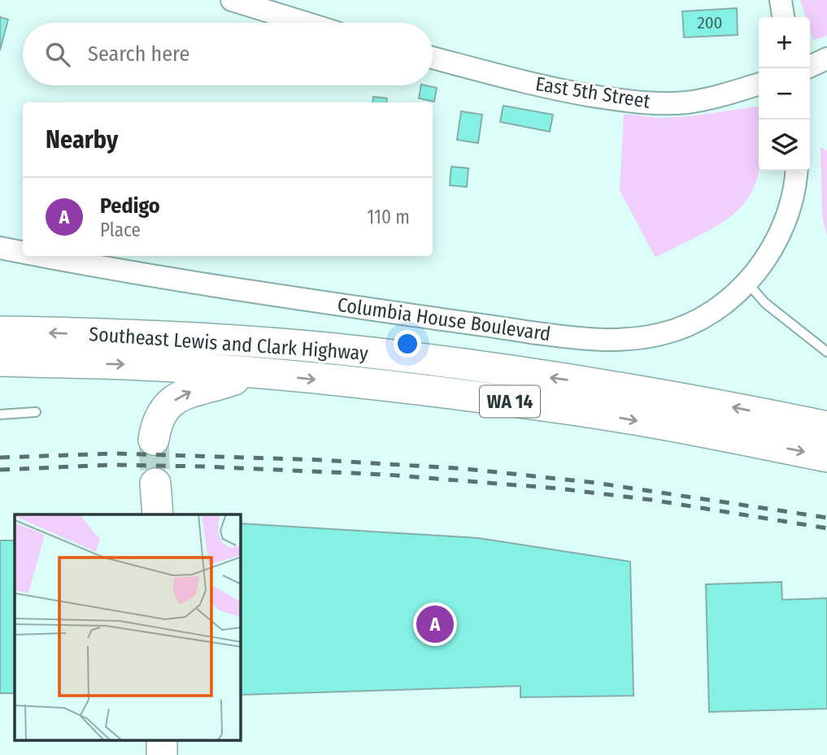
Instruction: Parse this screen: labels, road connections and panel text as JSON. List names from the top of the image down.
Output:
{
  "streets": {
    "highway": ["Southeast Lewis and Clark Highway", "WA 14"],
    "street": ["East 5th Street", "Columbia House Boulevard"]
  },
  "house_numbers": ["200"],
  "page": {
    "map_buttons": ["+", "−"],
    "search": "Search here",
    "heading": "Nearby",
    "list": [
      {
        "mark": "A",
        "name": "Pedigo",
        "note": "Place",
        "value": "110 m"
      }
    ],
    "pins": "A"
  }
}
